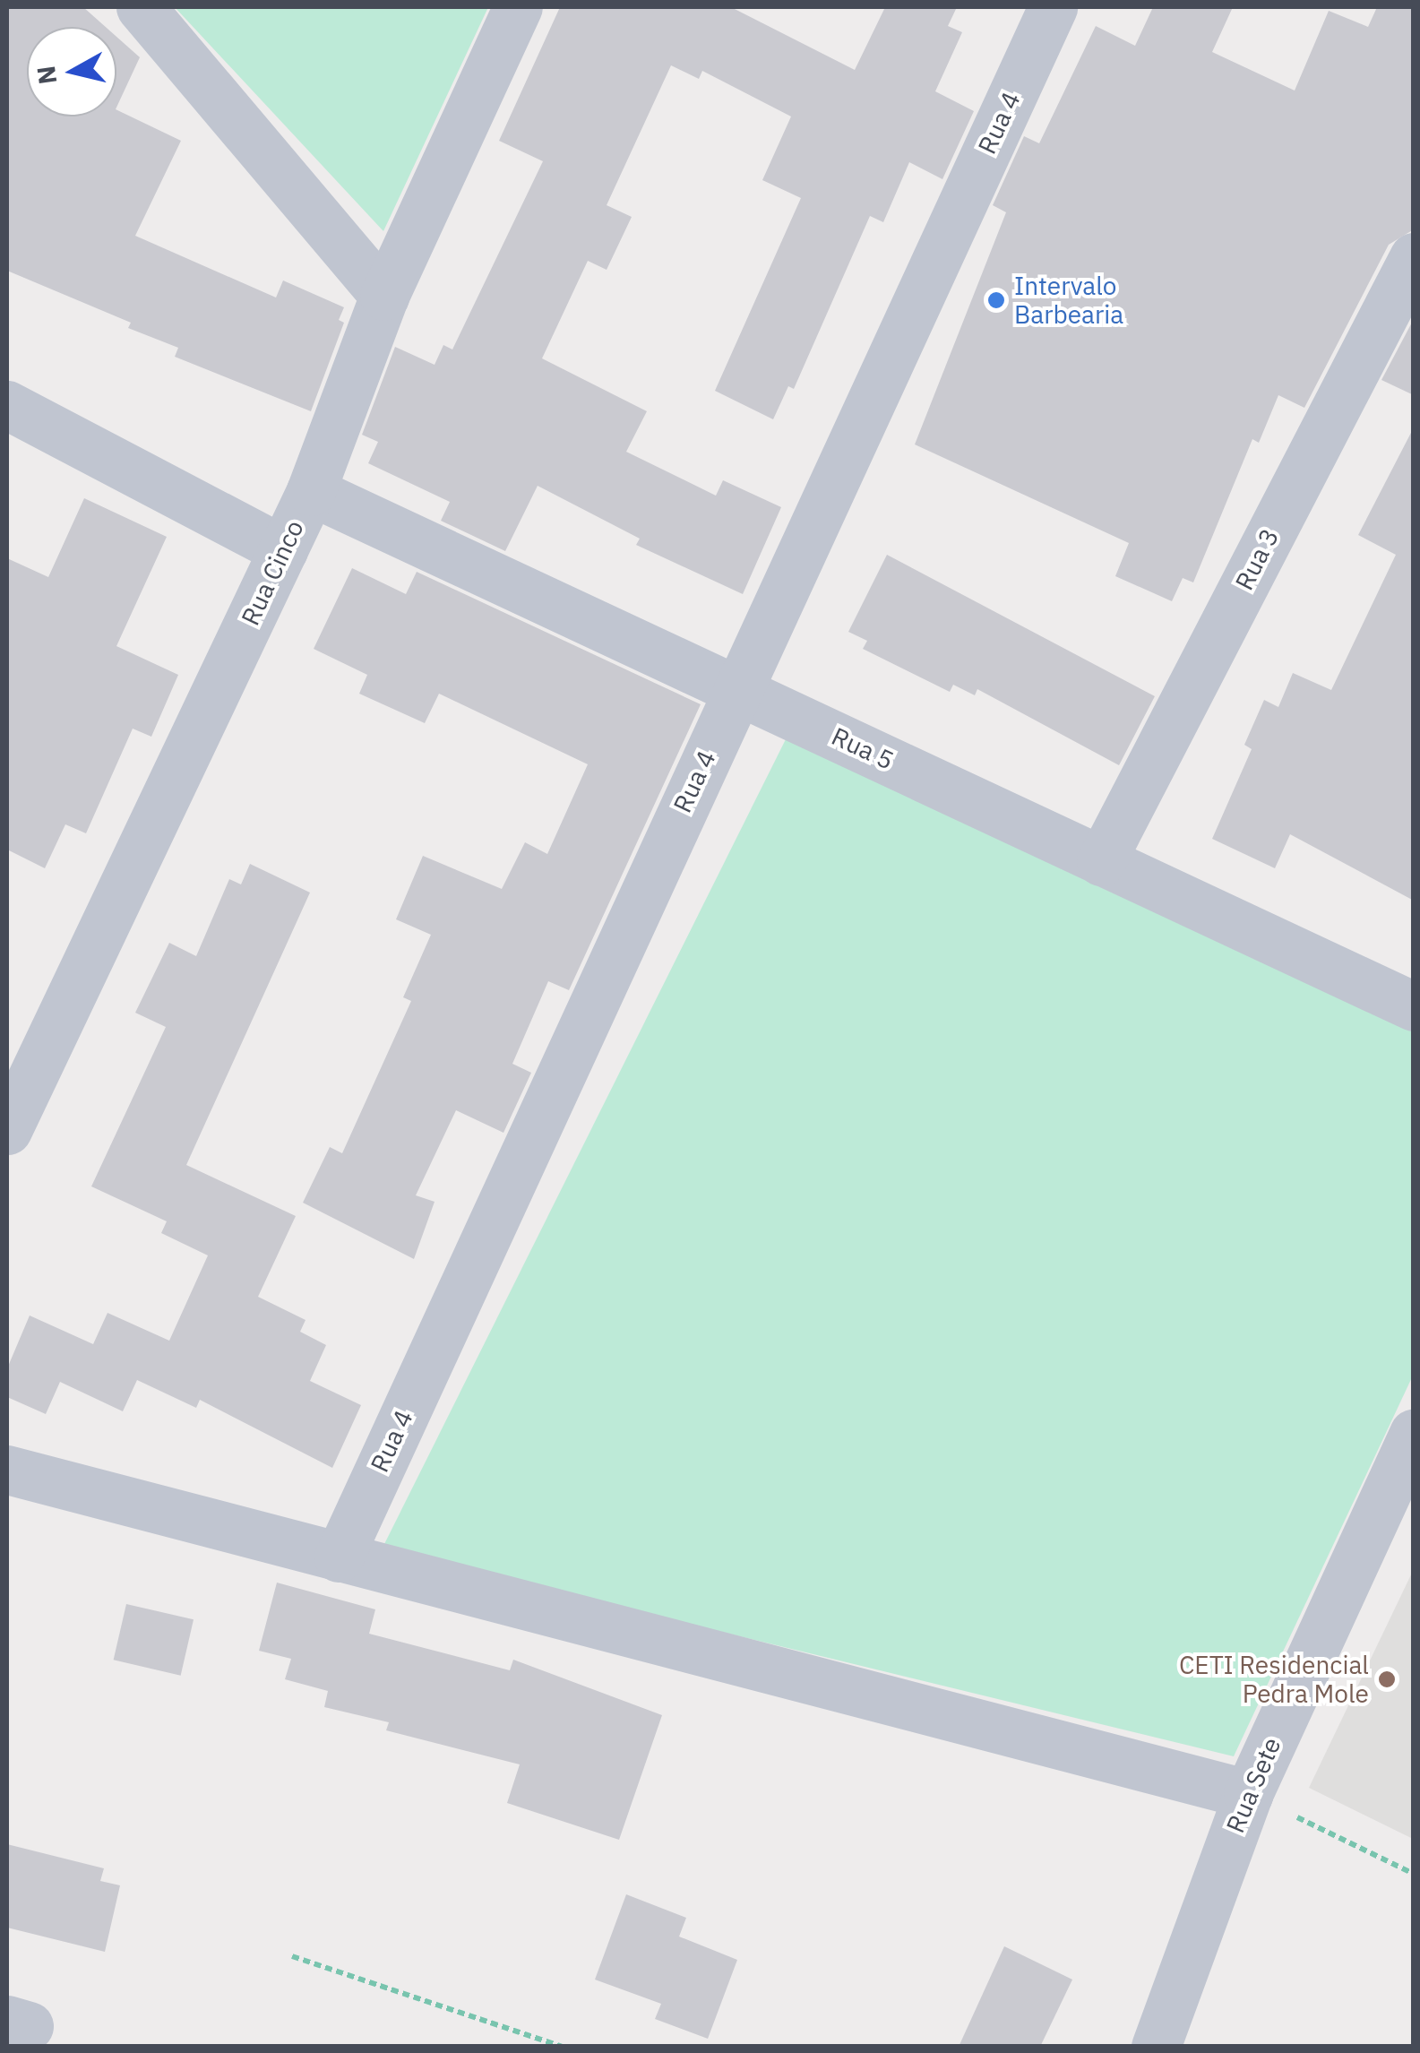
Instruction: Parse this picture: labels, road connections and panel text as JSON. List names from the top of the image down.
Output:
{
  "streets": {
    "street": [
      "Rua 4",
      "Rua 3",
      "Rua Cinco",
      "Rua 5",
      "Rua Sete"
    ]
  },
  "crossings": [
    ["Rua 4", "Rua 5"],
    ["Rua 3", "Rua 5"],
    ["Rua Cinco", "Rua 5"]
  ],
  "places": ["Intervalo Barbearia", "CETI Residencial Pedra Mole"],
  "north": "left"
}
